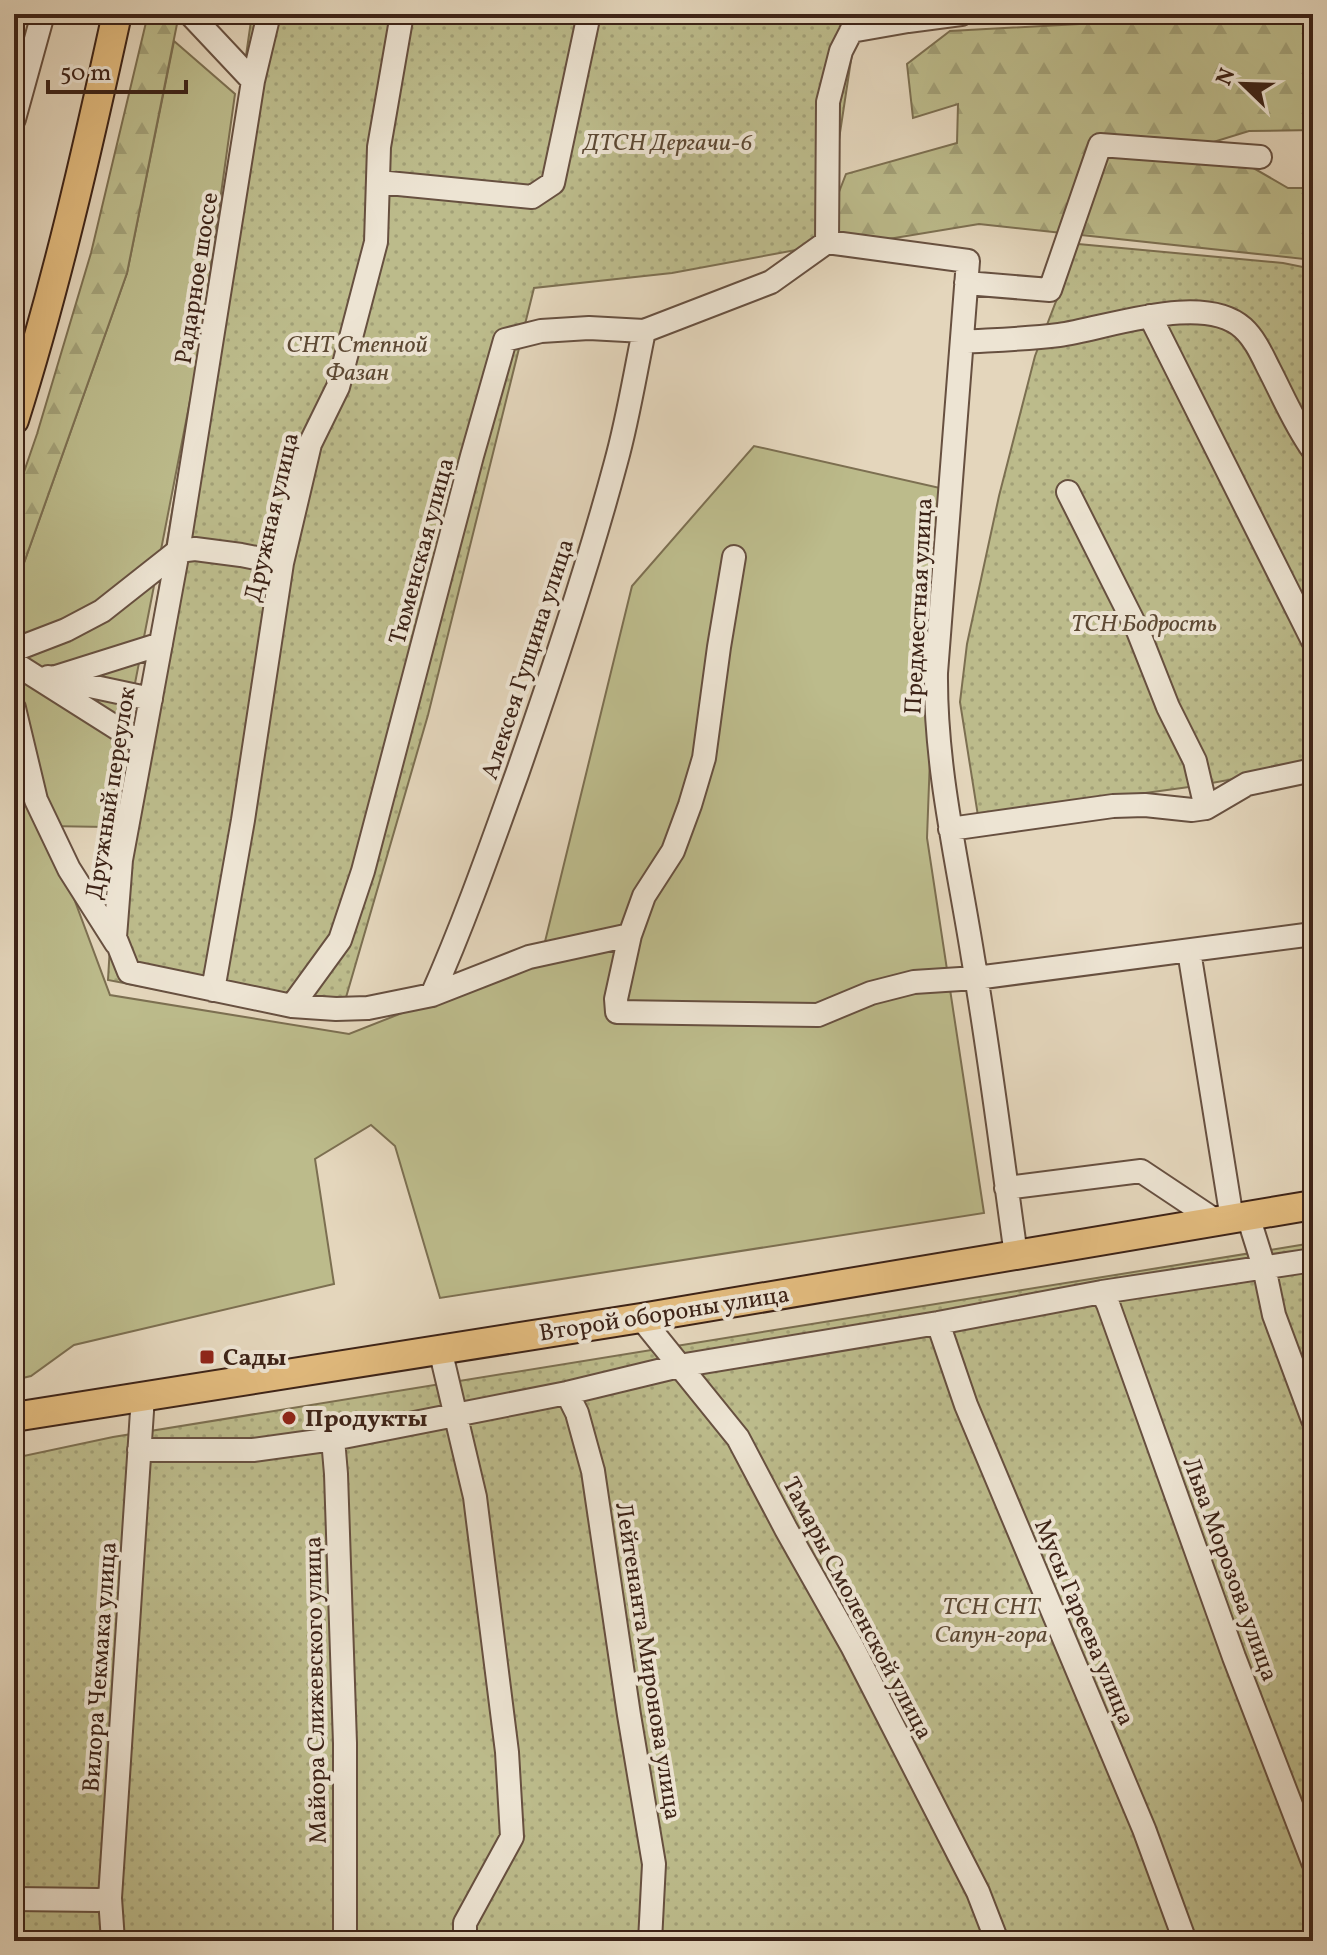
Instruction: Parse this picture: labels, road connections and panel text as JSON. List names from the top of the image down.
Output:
{
  "streets": {
    "main road": ["Второй обороны улица"],
    "street": [
      "Радарное шоссе",
      "Дружная улица",
      "Тюменская улица",
      "Предместная улица",
      "Алексея Гущина улица",
      "Дружный переулок",
      "Льва Морозова улица",
      "Тамары Смоленской улица",
      "Мусы Гареева улица",
      "Лейтенанта Миронова улица",
      "Вилора Чекмака улица",
      "Майора Слижевского улица"
    ]
  },
  "crossings": [
    ["Радарное шоссе", "Дружный переулок"],
    ["Тюменская улица", "Алексея Гущина улица"],
    ["Предместная улица", "Второй обороны улица"],
    ["Второй обороны улица", "Тамары Смоленской улица"],
    ["Второй обороны улица", "Вилора Чекмака улица"]
  ],
  "parks": [
    "ДТСН Дергачи-6",
    "СНТ Степной Фазан",
    "ТСН Бодрость",
    "ТСН СНТ Сапун-гора"
  ],
  "places": {
    "transit": ["Сады"],
    "other": ["Продукты"]
  },
  "scale_bar": "50 m",
  "north": "top left"
}
